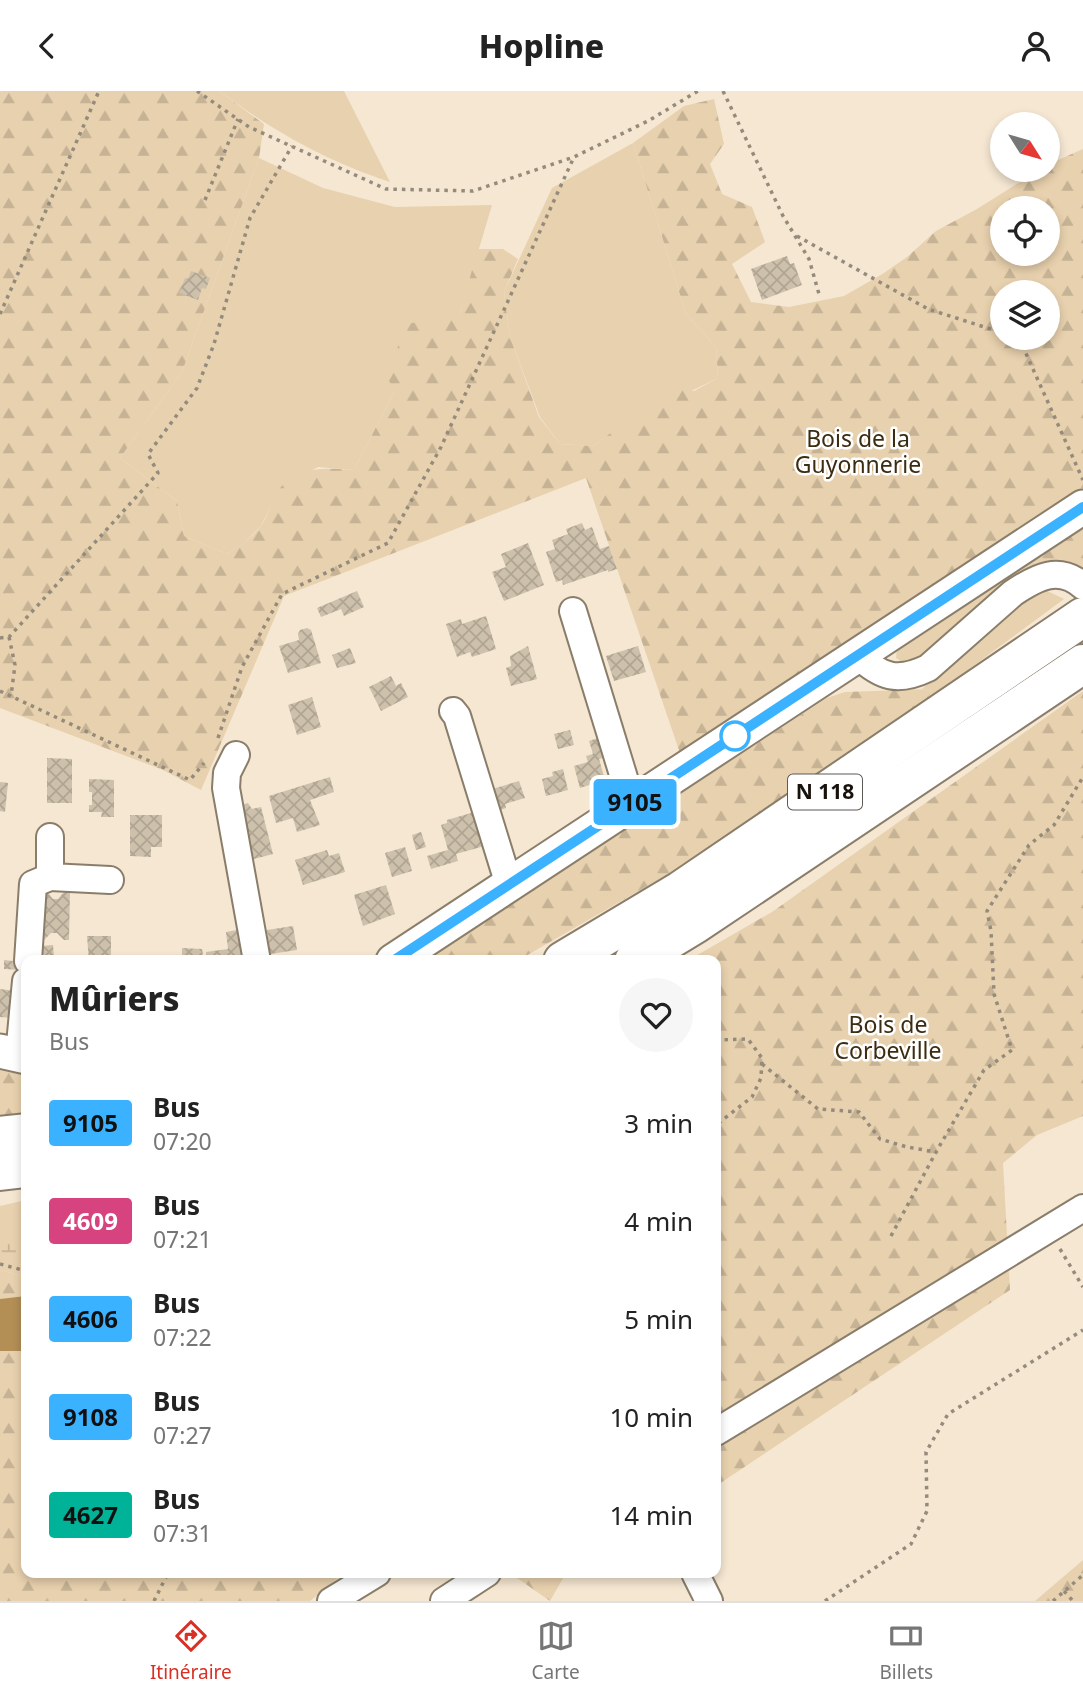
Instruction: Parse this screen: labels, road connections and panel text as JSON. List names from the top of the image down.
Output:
{
  "streets": {
    "highway": ["N 118"]
  },
  "parks": ["Bois de la Guyonnerie", "Bois de Corbeville"],
  "lines": ["bus line 9105"],
  "north": "bottom right",
  "page": {
    "header": "Hopline",
    "on_map": "9105",
    "heading": ["Mûriers", "Bus"],
    "list": [
      {
        "mark": "9105",
        "name": "Bus",
        "note": "07:20",
        "value": "3 min"
      },
      {
        "mark": "4609",
        "name": "Bus",
        "note": "07:21",
        "value": "4 min"
      },
      {
        "mark": "4606",
        "name": "Bus",
        "note": "07:22",
        "value": "5 min"
      },
      {
        "mark": "9108",
        "name": "Bus",
        "note": "07:27",
        "value": "10 min"
      },
      {
        "mark": "4627",
        "name": "Bus",
        "note": "07:31",
        "value": "14 min"
      }
    ],
    "tabs": ["Itinéraire", "Carte", "Billets"]
  }
}
